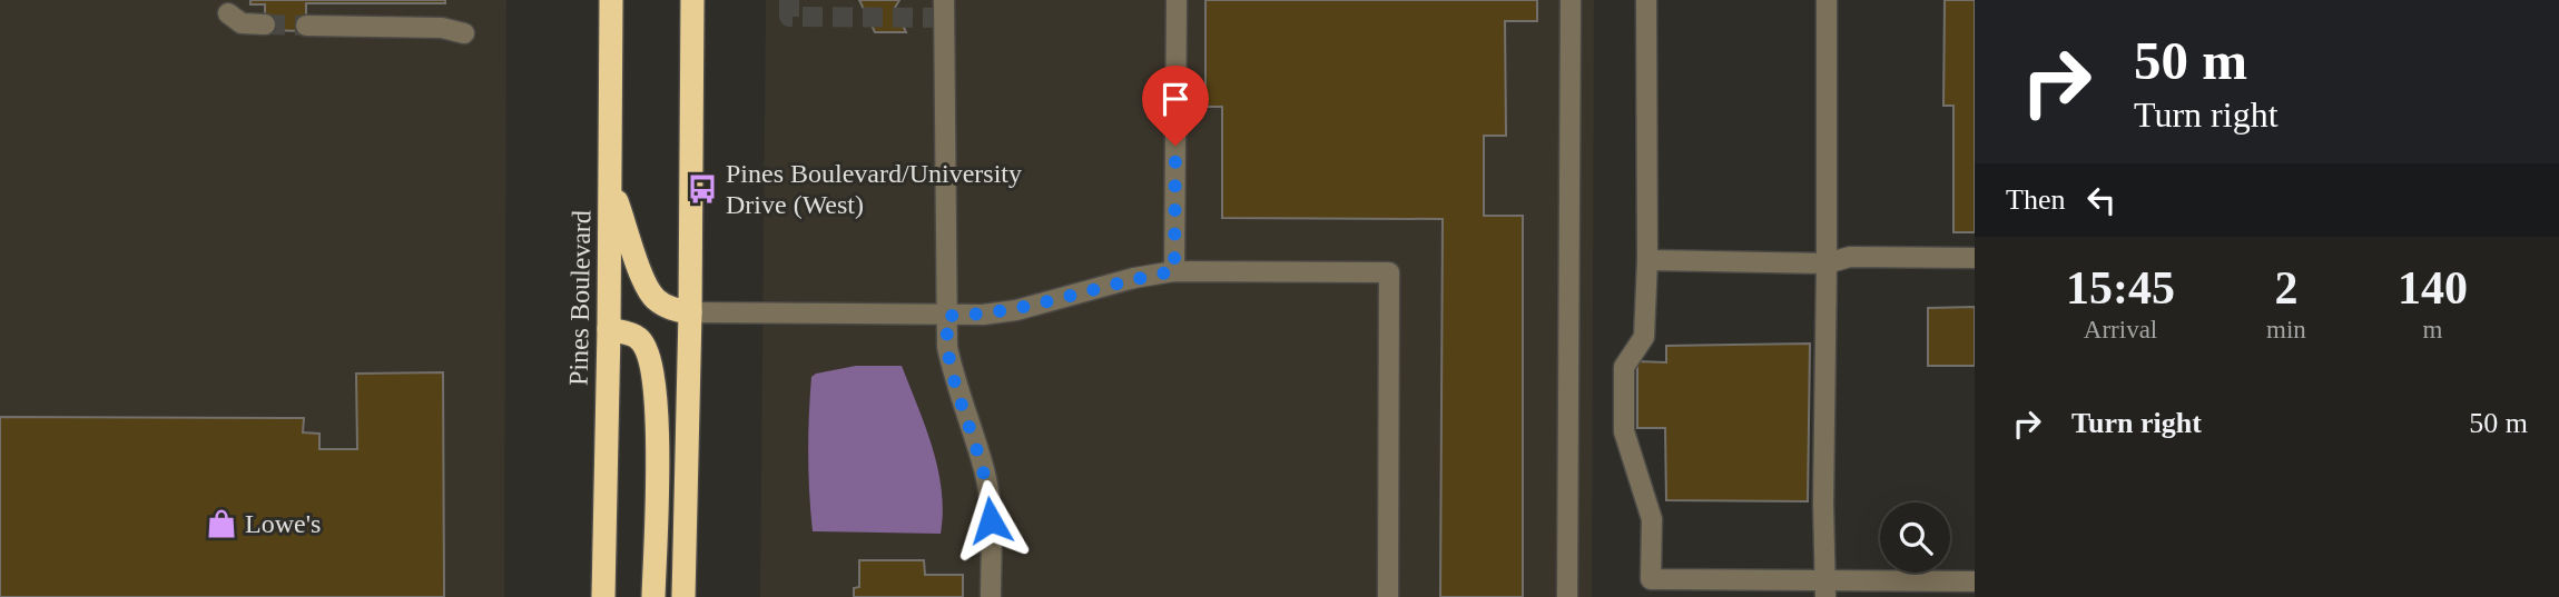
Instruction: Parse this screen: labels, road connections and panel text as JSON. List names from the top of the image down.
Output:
{
  "streets": {
    "highway": ["Pines Boulevard"]
  },
  "places": {
    "bus stop": ["Pines Boulevard/University Drive (West)"],
    "shop": ["Lowe's"]
  },
  "page": {
    "turn": ["50 m", "Turn right"],
    "then": "Then",
    "eta": [
      "15:45",
      "Arrival",
      "2",
      "min",
      "140",
      "m"
    ],
    "list": [
      {
        "name": "Turn right",
        "value": "50 m"
      }
    ]
  }
}
